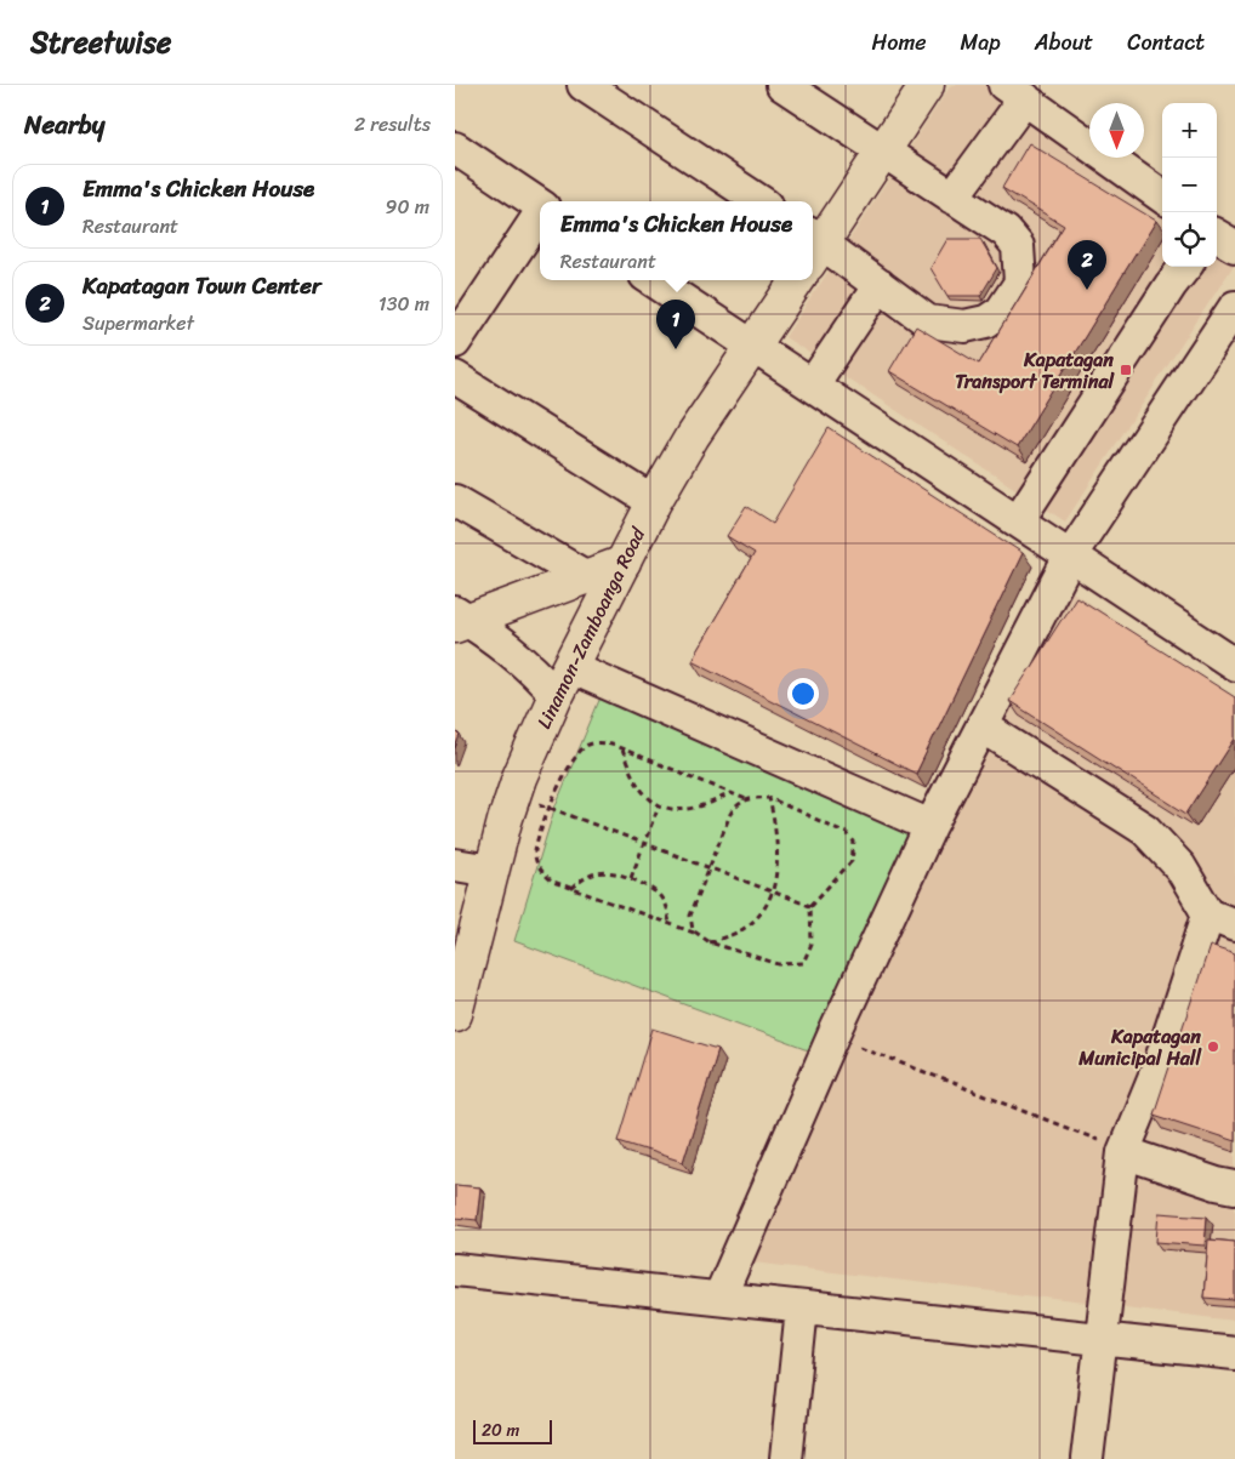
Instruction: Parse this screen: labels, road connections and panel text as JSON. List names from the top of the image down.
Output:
{
  "streets": {
    "main road": ["Linamon-Zamboanga Road"]
  },
  "places": {
    "transit": ["Kapatagan Transport Terminal"],
    "other": ["Kapatagan Municipal Hall"]
  },
  "scale_bar": "20 m",
  "north": "bottom",
  "page": {
    "header": "Streetwise",
    "nav": [
      "Home",
      "Map",
      "About",
      "Contact"
    ],
    "heading": ["Nearby", "2 results"],
    "map_buttons": ["+", "−"],
    "list": [
      {
        "mark": "1",
        "name": "Emma's Chicken House",
        "note": "Restaurant",
        "value": "90 m"
      },
      {
        "mark": "2",
        "name": "Kapatagan Town Center",
        "note": "Supermarket",
        "value": "130 m"
      }
    ],
    "popup": ["Emma's Chicken House", "Restaurant"],
    "pins": ["2", "1"],
    "scale": "20 m"
  }
}
